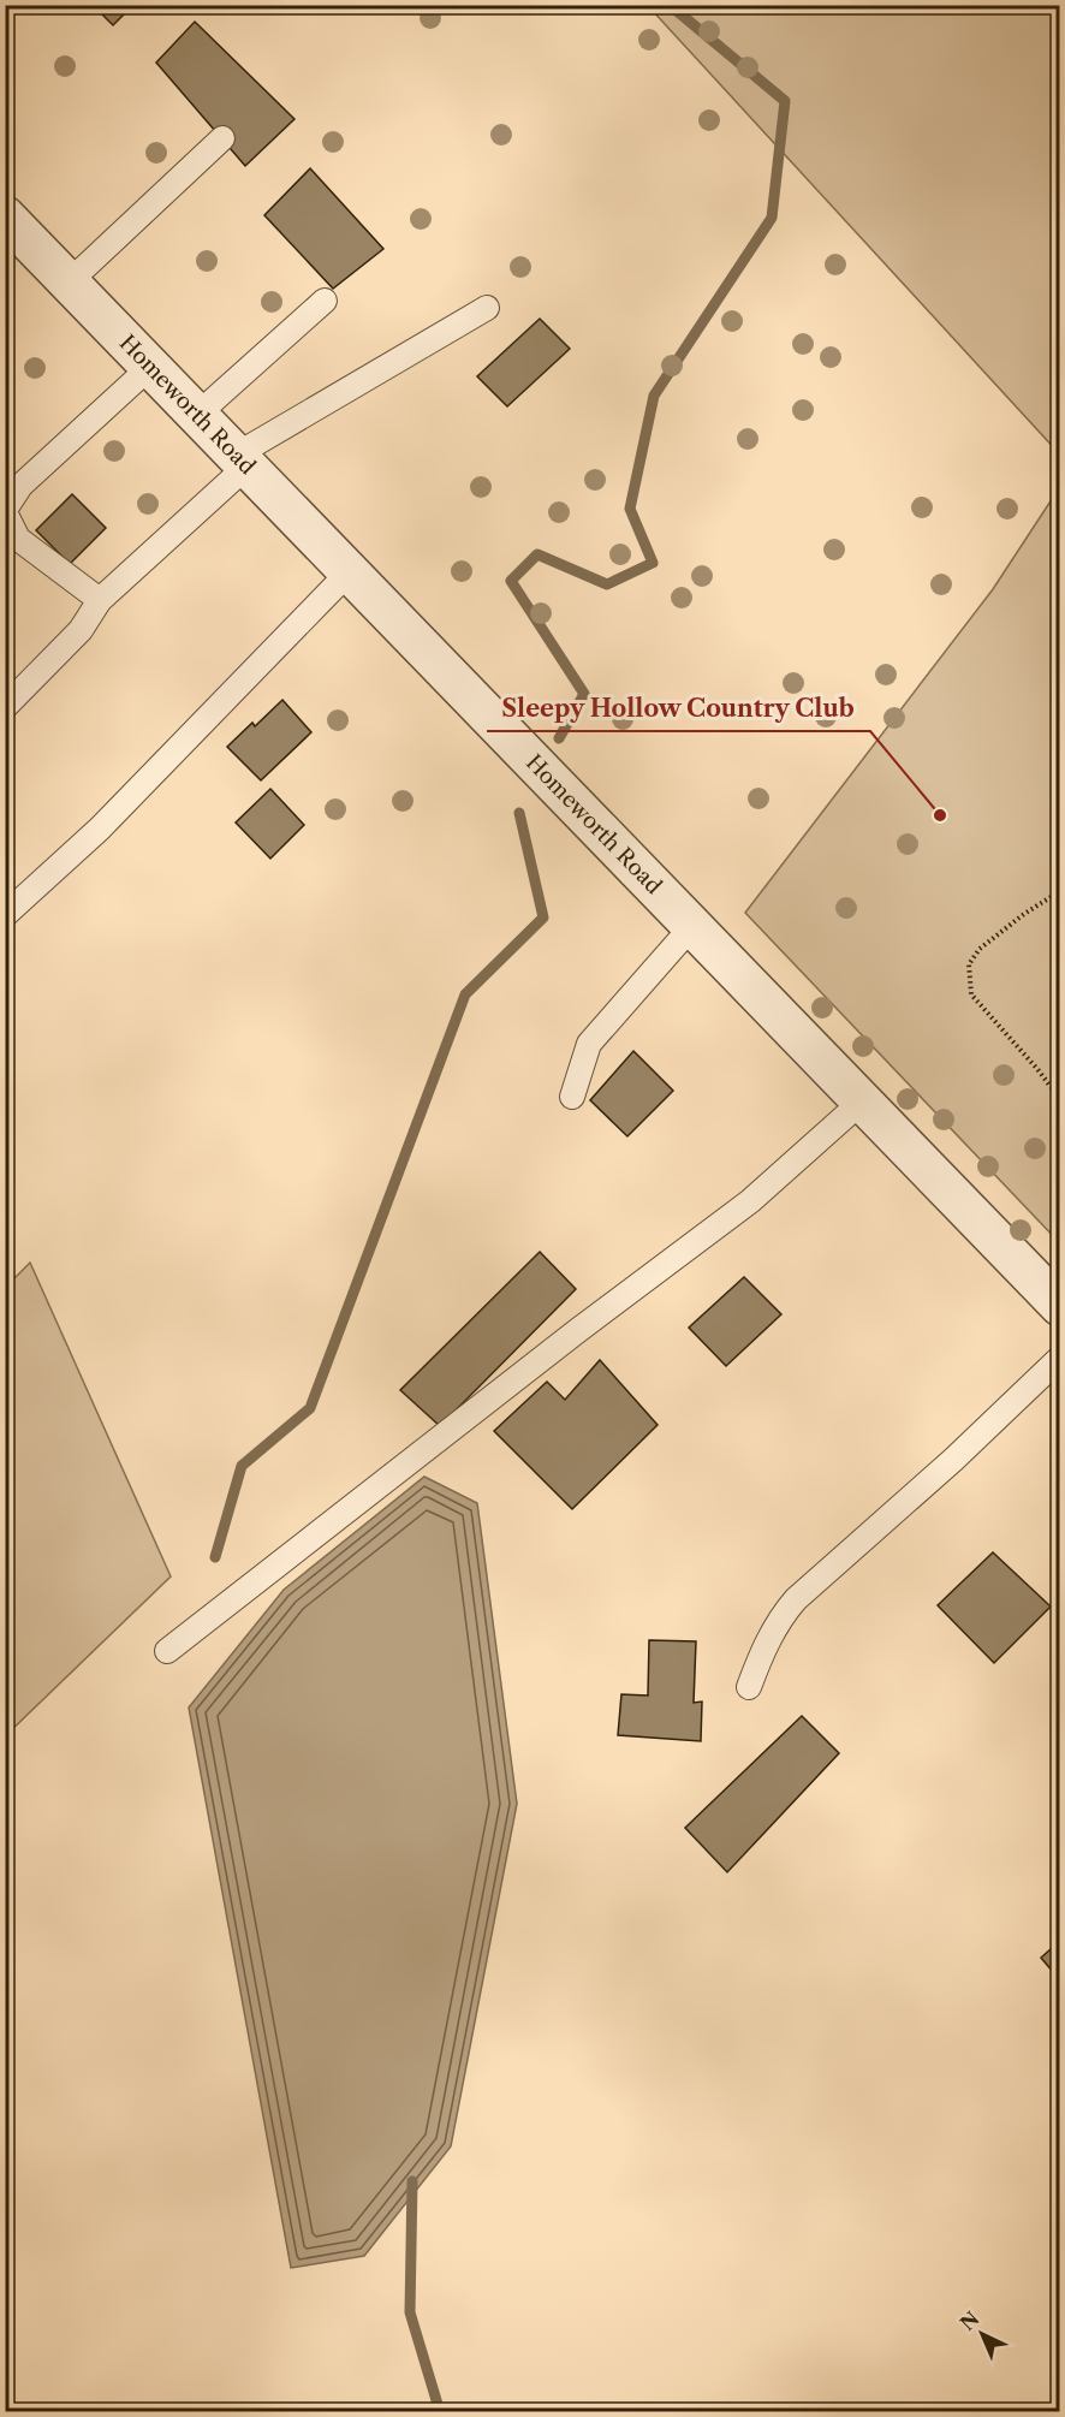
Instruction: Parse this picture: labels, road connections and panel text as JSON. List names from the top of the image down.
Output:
{
  "streets": {
    "street": ["Homeworth Road"]
  },
  "places": ["Sleepy Hollow Country Club"],
  "north": "top left"
}
